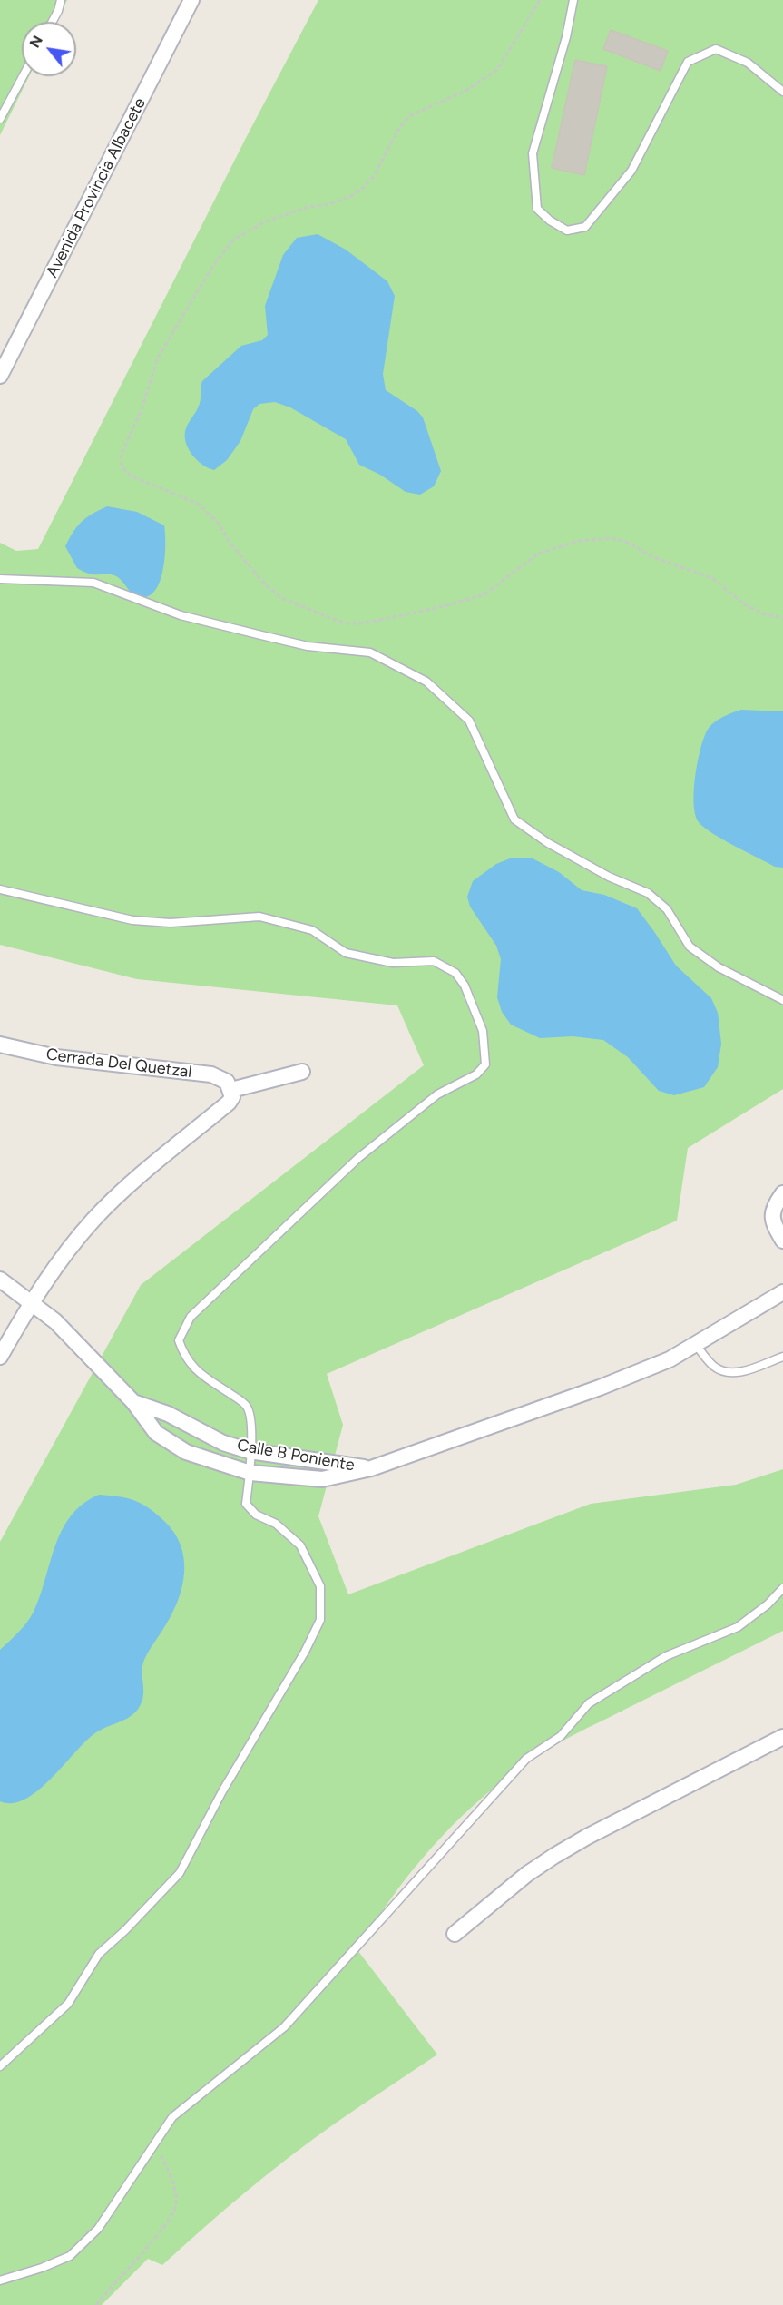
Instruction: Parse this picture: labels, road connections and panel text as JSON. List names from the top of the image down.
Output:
{
  "streets": {
    "street": ["Avenida Provincia Albacete", "Cerrada Del Quetzal", "Calle B Poniente"]
  },
  "north": "top left"
}
